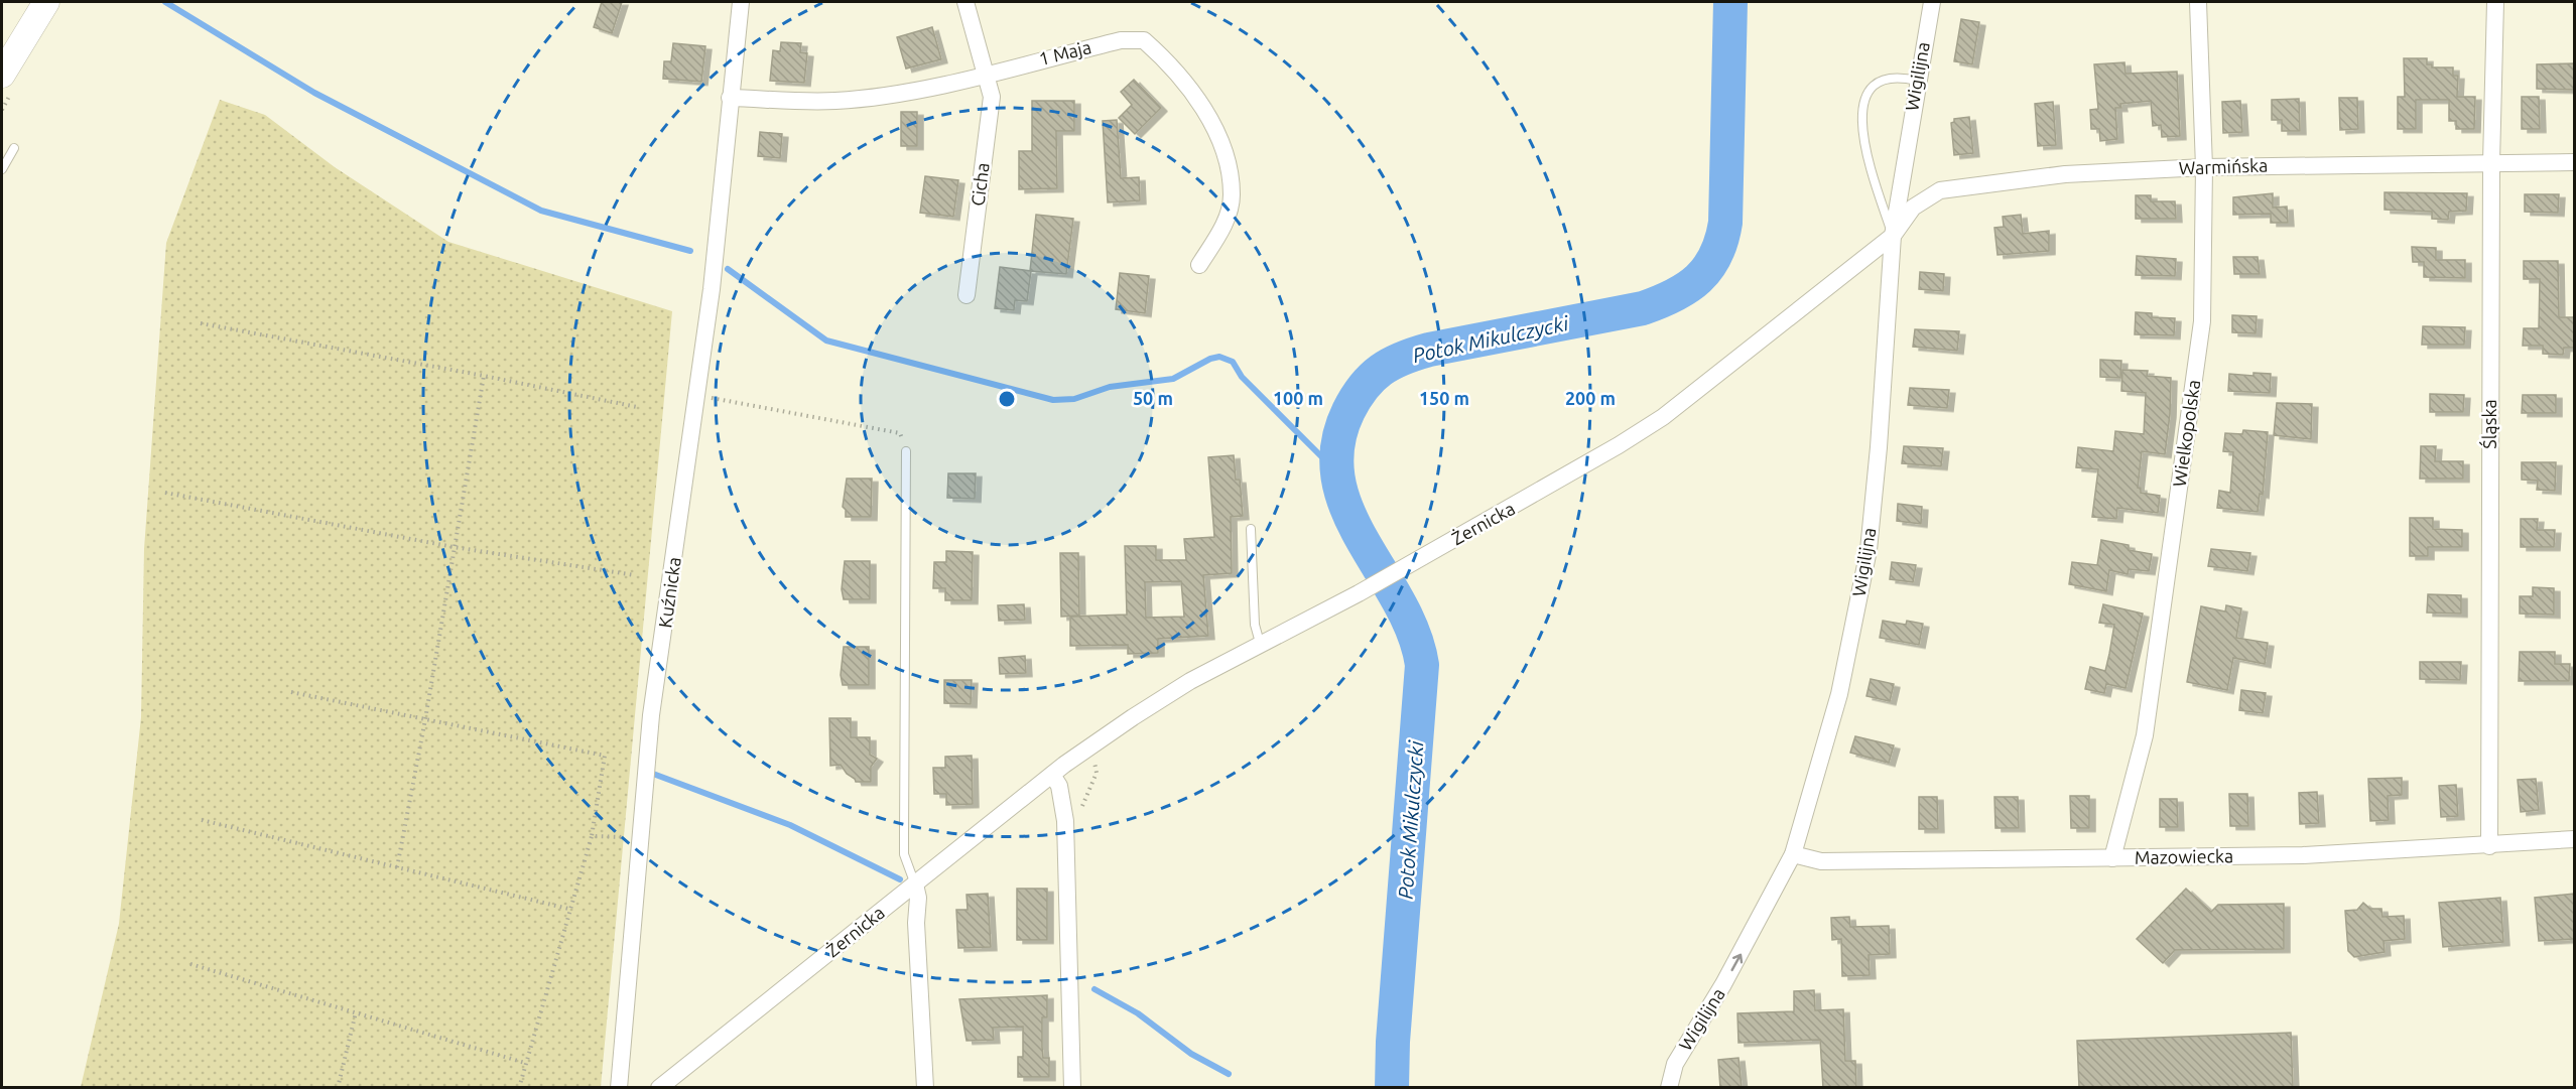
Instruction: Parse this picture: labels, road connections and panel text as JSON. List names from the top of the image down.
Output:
{
  "streets": {
    "street": [
      "1 Maja",
      "Wigilijna",
      "Warmińska",
      "Cicha",
      "Śląska",
      "Wielkopolska",
      "Żernicka",
      "Kuźnicka",
      "Mazowiecka"
    ]
  },
  "crossings": [
    ["1 Maja", "Cicha"],
    ["1 Maja", "Kuźnicka"],
    ["Wigilijna", "Warmińska"],
    ["Wigilijna", "Żernicka"],
    ["Wigilijna", "Mazowiecka"],
    ["Warmińska", "Śląska"],
    ["Warmińska", "Wielkopolska"],
    ["Warmińska", "Żernicka"],
    ["Śląska", "Mazowiecka"],
    ["Wielkopolska", "Mazowiecka"]
  ],
  "water": ["Potok Mikulczycki"],
  "rings": [
    "50 m",
    "100 m",
    "150 m",
    "200 m"
  ]
}
